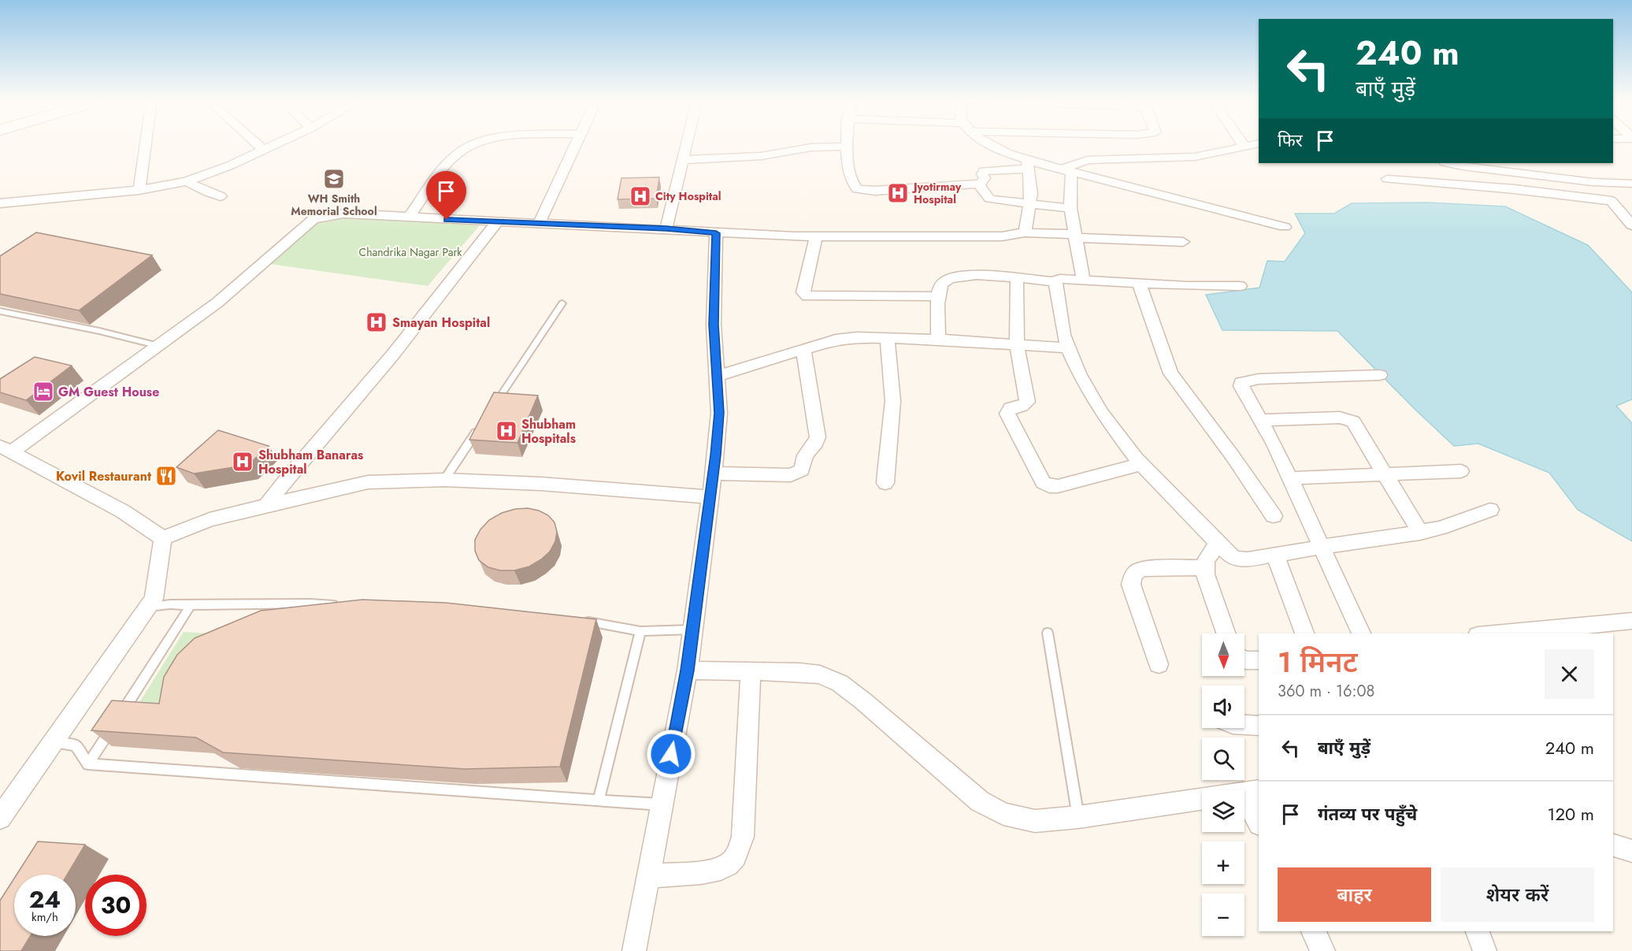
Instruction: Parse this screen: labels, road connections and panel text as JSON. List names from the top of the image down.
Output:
{
  "parks": ["Chandrika Nagar Park"],
  "places": {
    "school or university": ["WH Smith Memorial School"],
    "hospital": [
      "Jyotirmay Hospital",
      "City Hospital",
      "Smayan Hospital",
      "Shubham Hospitals",
      "Shubham Banaras Hospital"
    ],
    "hotel": ["GM Guest House"],
    "restaurant": ["Kovil Restaurant"]
  },
  "north": "bottom",
  "page": {
    "turn": ["240 m", "बाएँ मुड़ें"],
    "then": "फिर",
    "map_buttons": ["+", "−"],
    "heading": ["1 मिनट", "360 m · 16:08"],
    "list": [
      {
        "name": "बाएँ मुड़ें",
        "value": "240 m"
      },
      {
        "name": "गंतव्य पर पहुँचे",
        "value": "120 m"
      }
    ],
    "buttons": ["बाहर", "शेयर करें"],
    "speed": "24 km/h",
    "limit": "30"
  }
}
